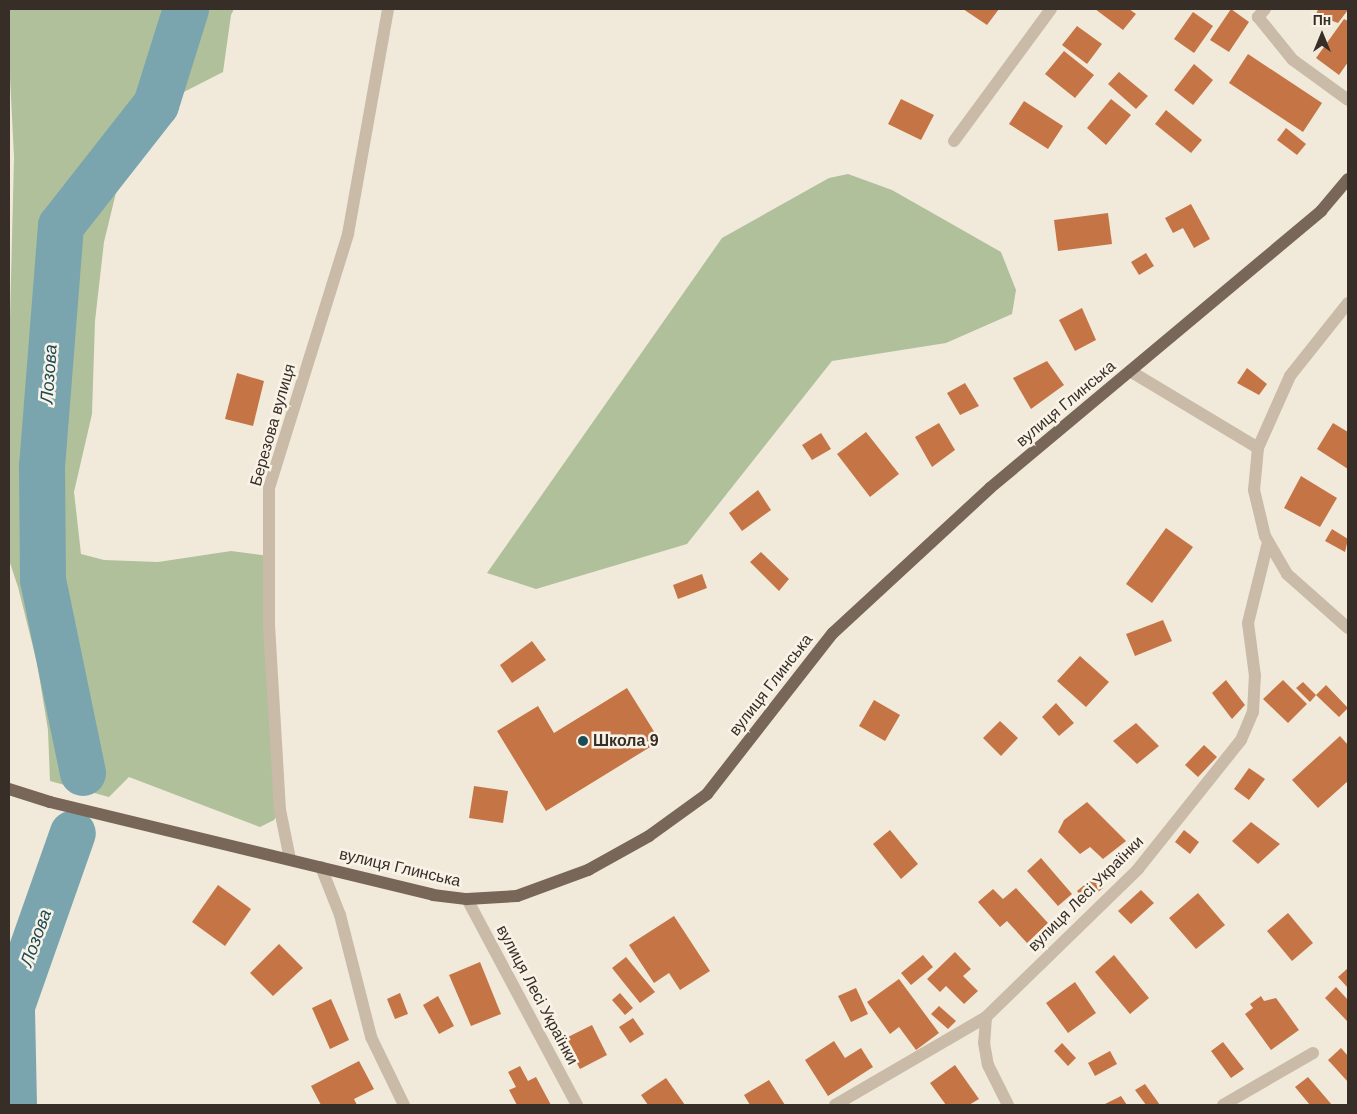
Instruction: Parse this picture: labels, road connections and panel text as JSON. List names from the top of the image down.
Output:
{
  "streets": {
    "main road": ["вулиця Глинська"],
    "street": ["Березова вулиця", "вулиця Лесі Українки"]
  },
  "crossings": [
    ["вулиця Глинська", "Березова вулиця"],
    ["вулиця Глинська", "вулиця Лесі Українки"]
  ],
  "water": ["Лозова"],
  "places": ["Школа 9"],
  "north": "top"
}
